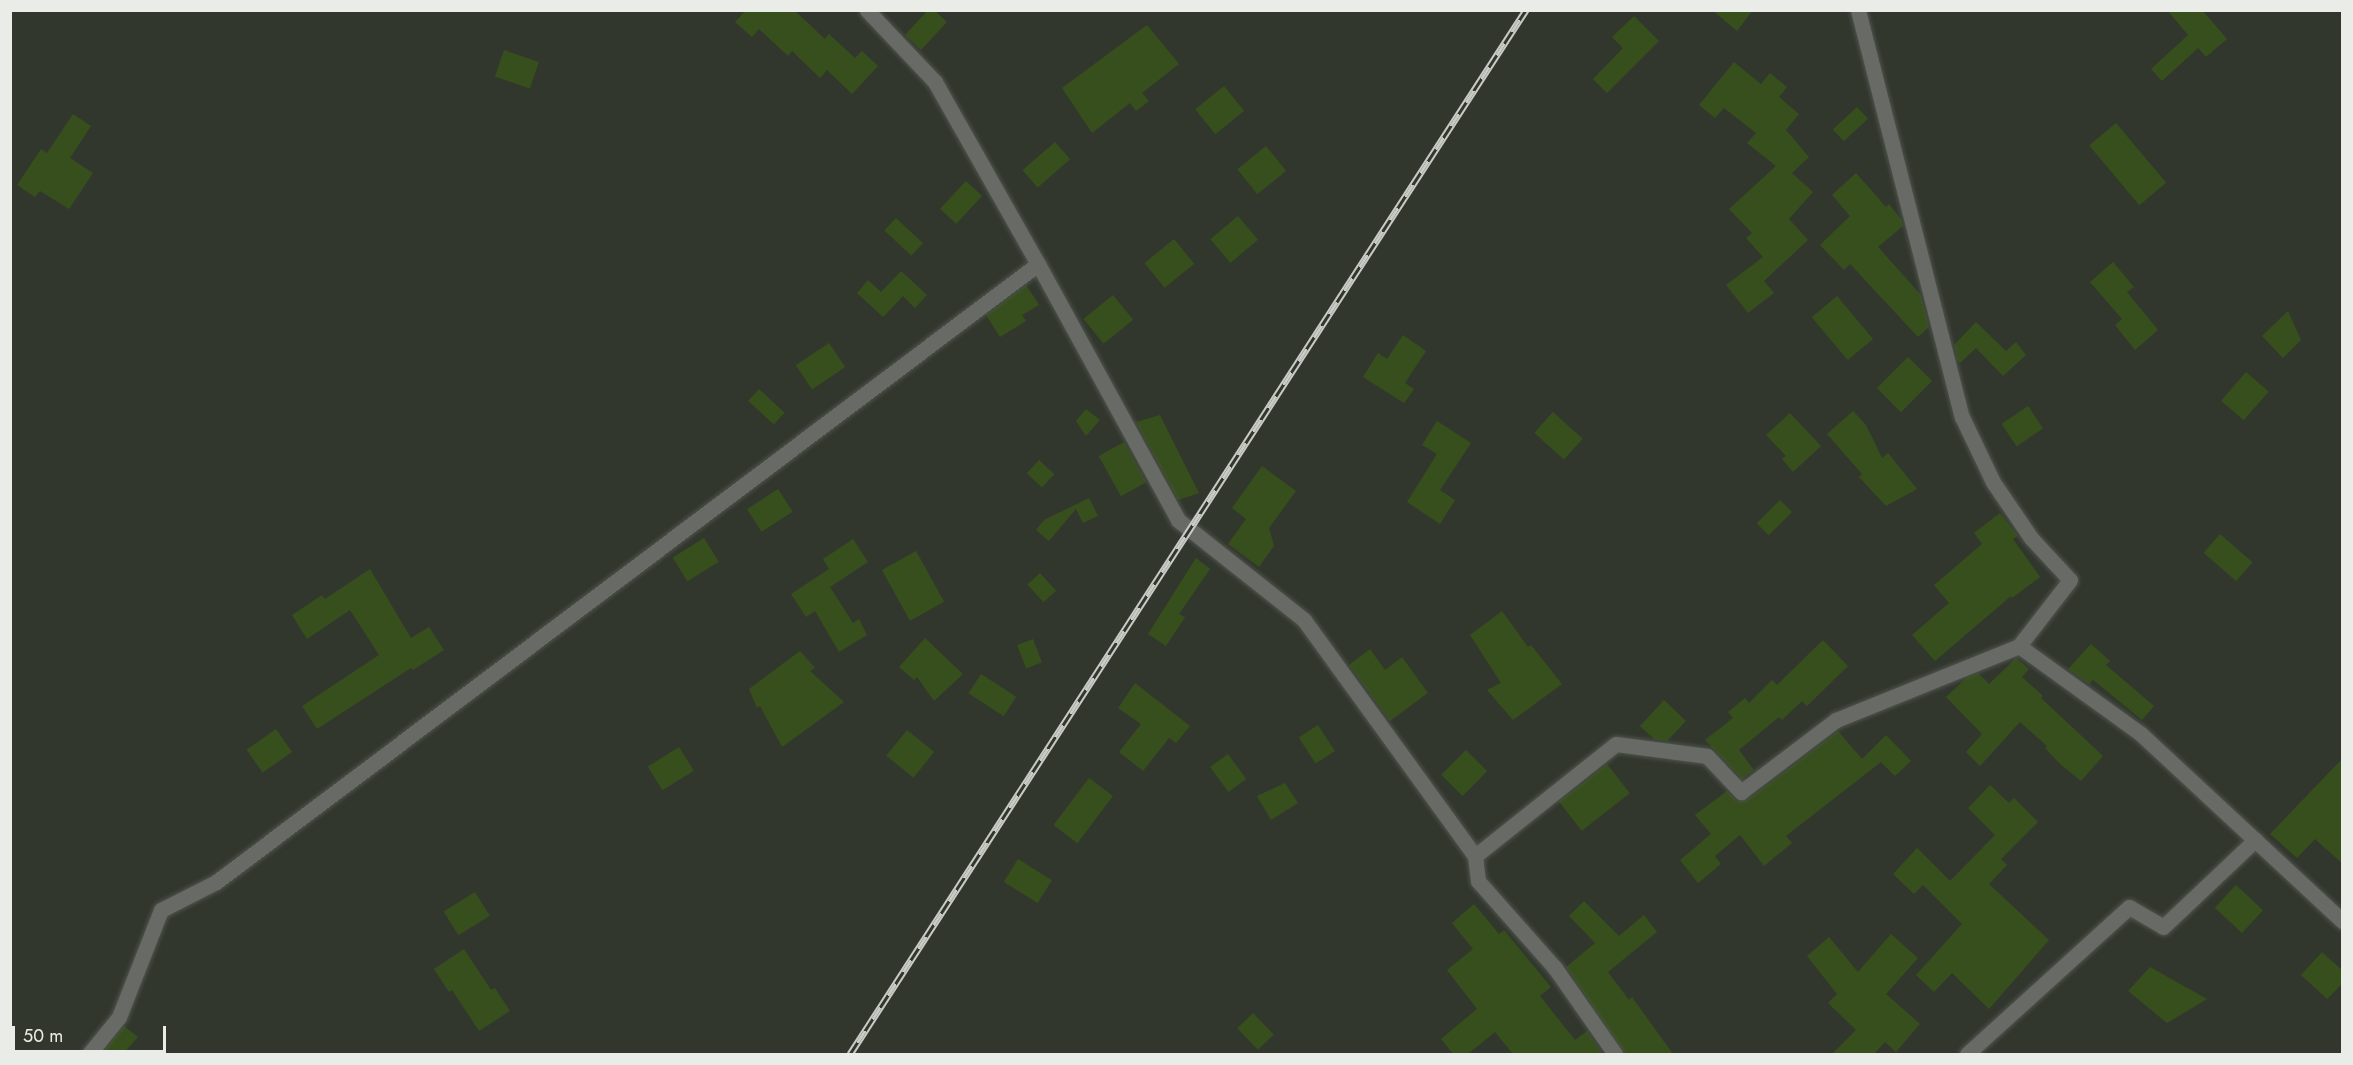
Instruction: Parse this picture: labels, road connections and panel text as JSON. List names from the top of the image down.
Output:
{
  "scale_bar": "50 m"
}
